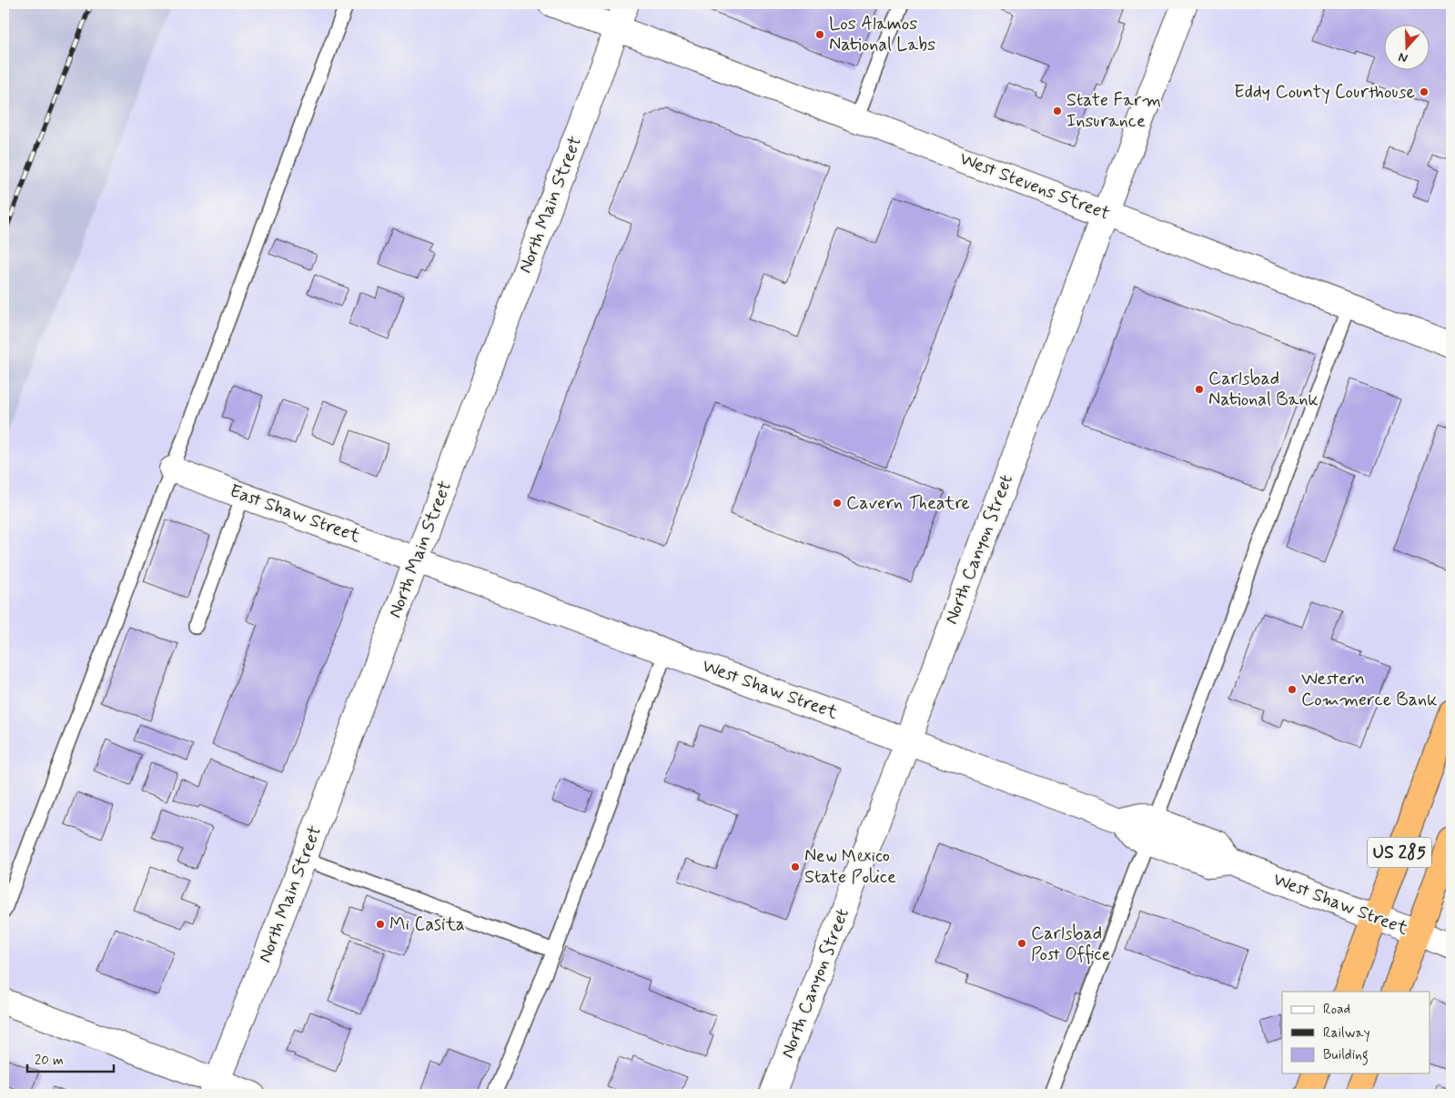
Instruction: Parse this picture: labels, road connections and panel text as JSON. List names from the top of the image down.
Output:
{
  "streets": {
    "highway": ["US 285"],
    "street": [
      "West Stevens Street",
      "North Main Street",
      "East Shaw Street",
      "North Canyon Street",
      "West Shaw Street"
    ]
  },
  "crossings": [
    ["West Stevens Street", "North Main Street"],
    ["West Stevens Street", "North Canyon Street"],
    ["North Main Street", "East Shaw Street"],
    ["North Main Street", "West Shaw Street"],
    ["East Shaw Street", "West Shaw Street"],
    ["North Canyon Street", "West Shaw Street"],
    ["West Shaw Street", "US 285"]
  ],
  "places": [
    "Los Alamos National Labs",
    "Eddy County Courthouse",
    "State Farm Insurance",
    "Carlsbad National Bank",
    "Cavern Theatre",
    "Western Commerce Bank",
    "New Mexico State Police",
    "Mi Casita",
    "Carlsbad Post Office"
  ],
  "legend": ["Road", "Railway", "Building"],
  "scale_bar": "20 m",
  "north": "bottom"
}
